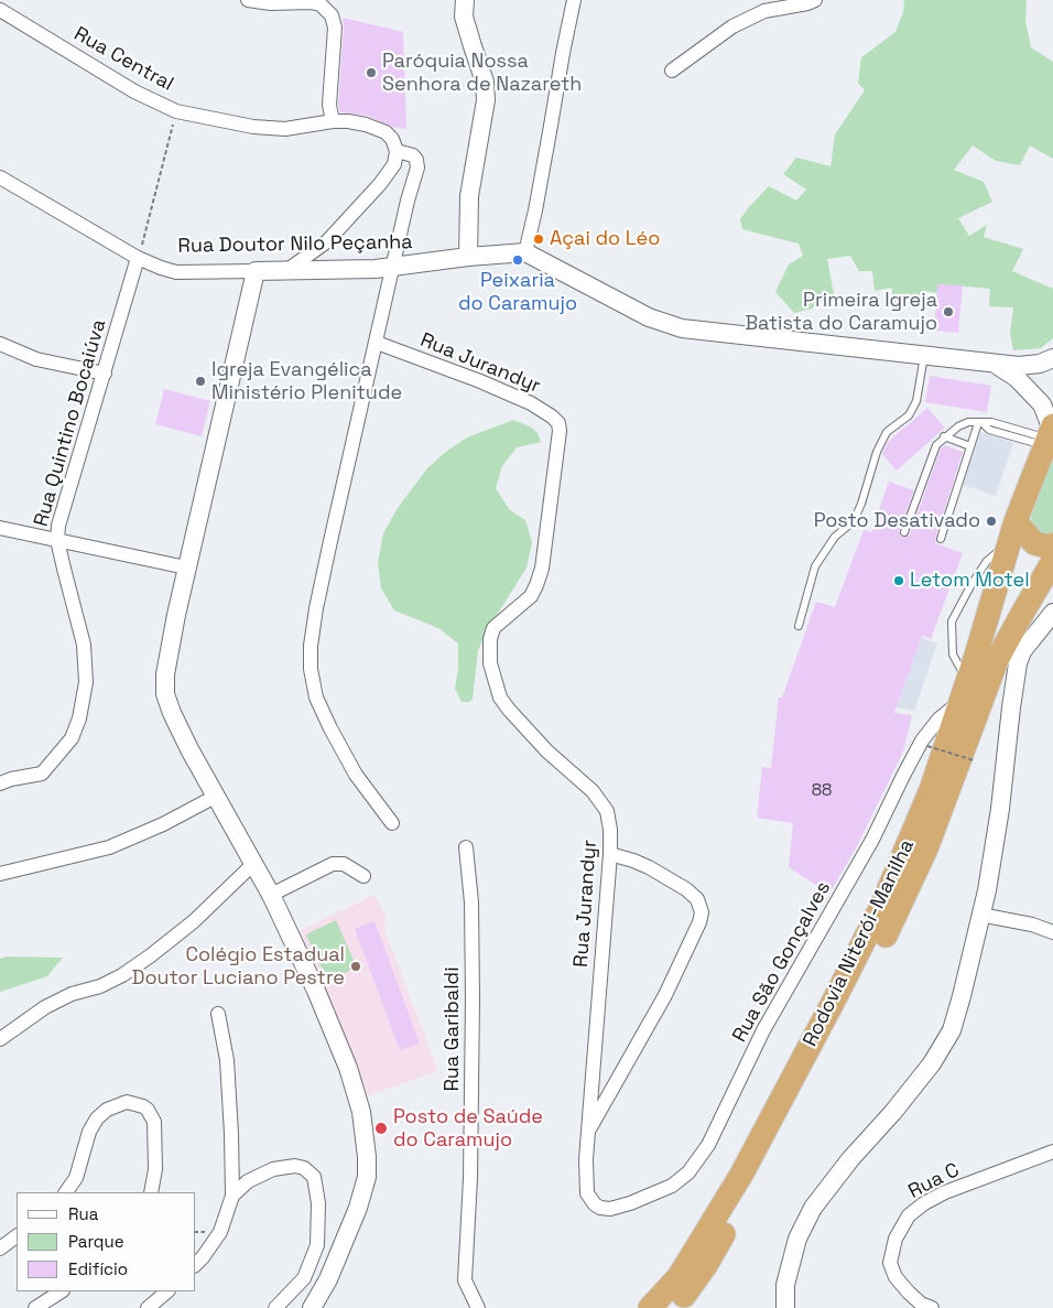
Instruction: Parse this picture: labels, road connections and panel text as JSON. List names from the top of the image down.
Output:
{
  "streets": {
    "highway": ["Rodovia Niterói-Manilha"],
    "street": [
      "Rua Central",
      "Rua Doutor Nilo Peçanha",
      "Rua Jurandyr",
      "Rua Quintino Bocaiúva",
      "Rua São Gonçalves",
      "Rua Garibaldi",
      "Rua C"
    ]
  },
  "crossings": [
    ["Rua Doutor Nilo Peçanha", "Rua Quintino Bocaiúva"],
    ["Rua Jurandyr", "Rua São Gonçalves"],
    ["Rodovia Niterói-Manilha", "Rua São Gonçalves"]
  ],
  "places": [
    "Paróquia Nossa Senhora de Nazareth",
    "Açai do Léo",
    "Peixaria do Caramujo",
    "Primeira Igreja Batista do Caramujo",
    "Igreja Evangélica Ministério Plenitude",
    "Posto Desativado",
    "Letom Motel",
    "Colégio Estadual Doutor Luciano Pestre",
    "Posto de Saúde do Caramujo"
  ],
  "house_numbers": ["88"],
  "legend": ["Rua", "Parque", "Edifício"]
}
